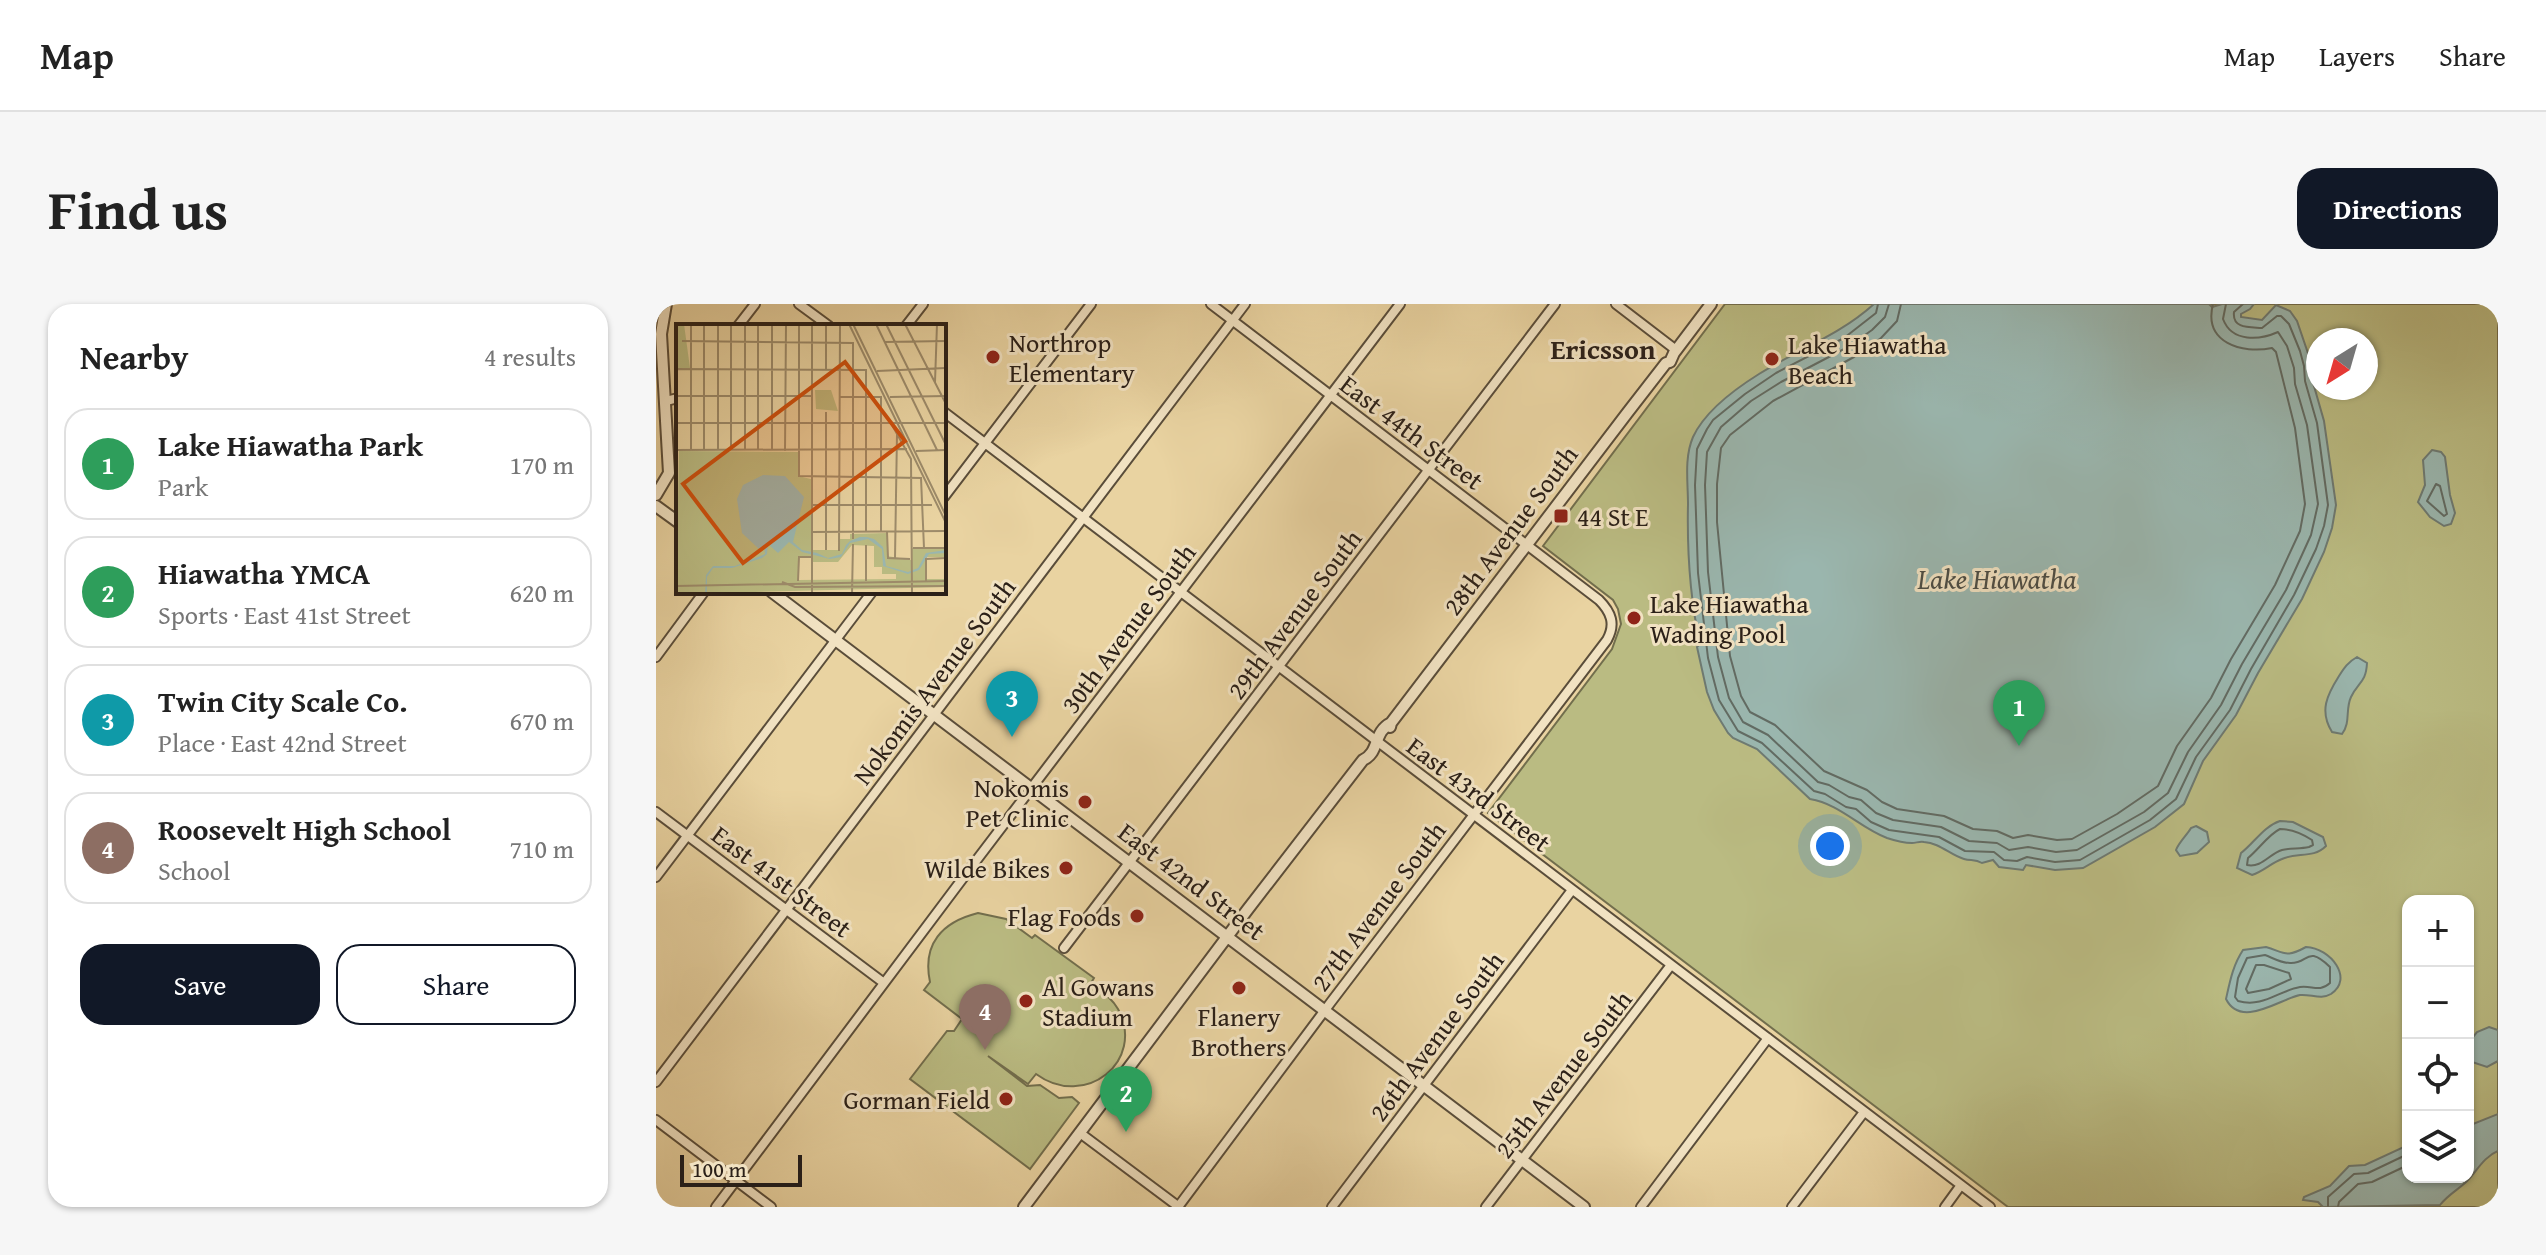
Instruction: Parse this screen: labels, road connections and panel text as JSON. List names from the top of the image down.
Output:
{
  "streets": {
    "street": [
      "East 44th Street",
      "28th Avenue South",
      "29th Avenue South",
      "30th Avenue South",
      "Nokomis Avenue South",
      "East 43rd Street",
      "East 41st Street",
      "East 42nd Street",
      "27th Avenue South",
      "26th Avenue South",
      "25th Avenue South"
    ]
  },
  "crossings": [
    ["East 44th Street", "28th Avenue South"],
    ["East 44th Street", "29th Avenue South"],
    ["East 44th Street", "30th Avenue South"],
    ["East 44th Street", "Nokomis Avenue South"],
    ["East 44th Street", "27th Avenue South"],
    ["28th Avenue South", "East 43rd Street"],
    ["28th Avenue South", "East 42nd Street"],
    ["29th Avenue South", "East 43rd Street"],
    ["29th Avenue South", "East 42nd Street"],
    ["30th Avenue South", "East 43rd Street"],
    ["30th Avenue South", "East 41st Street"],
    ["30th Avenue South", "East 42nd Street"],
    ["Nokomis Avenue South", "East 43rd Street"],
    ["Nokomis Avenue South", "East 41st Street"],
    ["Nokomis Avenue South", "East 42nd Street"],
    ["East 43rd Street", "27th Avenue South"],
    ["East 43rd Street", "26th Avenue South"],
    ["East 43rd Street", "25th Avenue South"],
    ["East 42nd Street", "27th Avenue South"],
    ["East 42nd Street", "26th Avenue South"],
    ["East 42nd Street", "25th Avenue South"]
  ],
  "districts": ["Ericsson"],
  "water": ["Lake Hiawatha"],
  "places": {
    "other": [
      "Northrop Elementary",
      "Lake Hiawatha Beach",
      "Lake Hiawatha Wading Pool",
      "Nokomis Pet Clinic",
      "Wilde Bikes",
      "Flag Foods",
      "Flanery Brothers",
      "Al Gowans Stadium",
      "Gorman Field"
    ],
    "transit": ["44 St E"]
  },
  "scale_bar": "100 m",
  "north": "bottom left",
  "page": {
    "header": "Map",
    "nav": ["Map", "Layers", "Share"],
    "title": "Find us",
    "buttons": [
      "Directions",
      ["Save", "Share"]
    ],
    "heading": ["Nearby", "4 results"],
    "list": [
      {
        "mark": "1",
        "name": "Lake Hiawatha Park",
        "note": "Park",
        "value": "170 m"
      },
      {
        "mark": "2",
        "name": "Hiawatha YMCA",
        "note": "Sports · East 41st Street",
        "value": "620 m"
      },
      {
        "mark": "3",
        "name": "Twin City Scale Co.",
        "note": "Place · East 42nd Street",
        "value": "670 m"
      },
      {
        "mark": "4",
        "name": "Roosevelt High School",
        "note": "School",
        "value": "710 m"
      }
    ],
    "pins": [
      "3",
      "1",
      "4",
      "2"
    ],
    "map_buttons": ["+", "−"],
    "scale": "100 m"
  }
}
